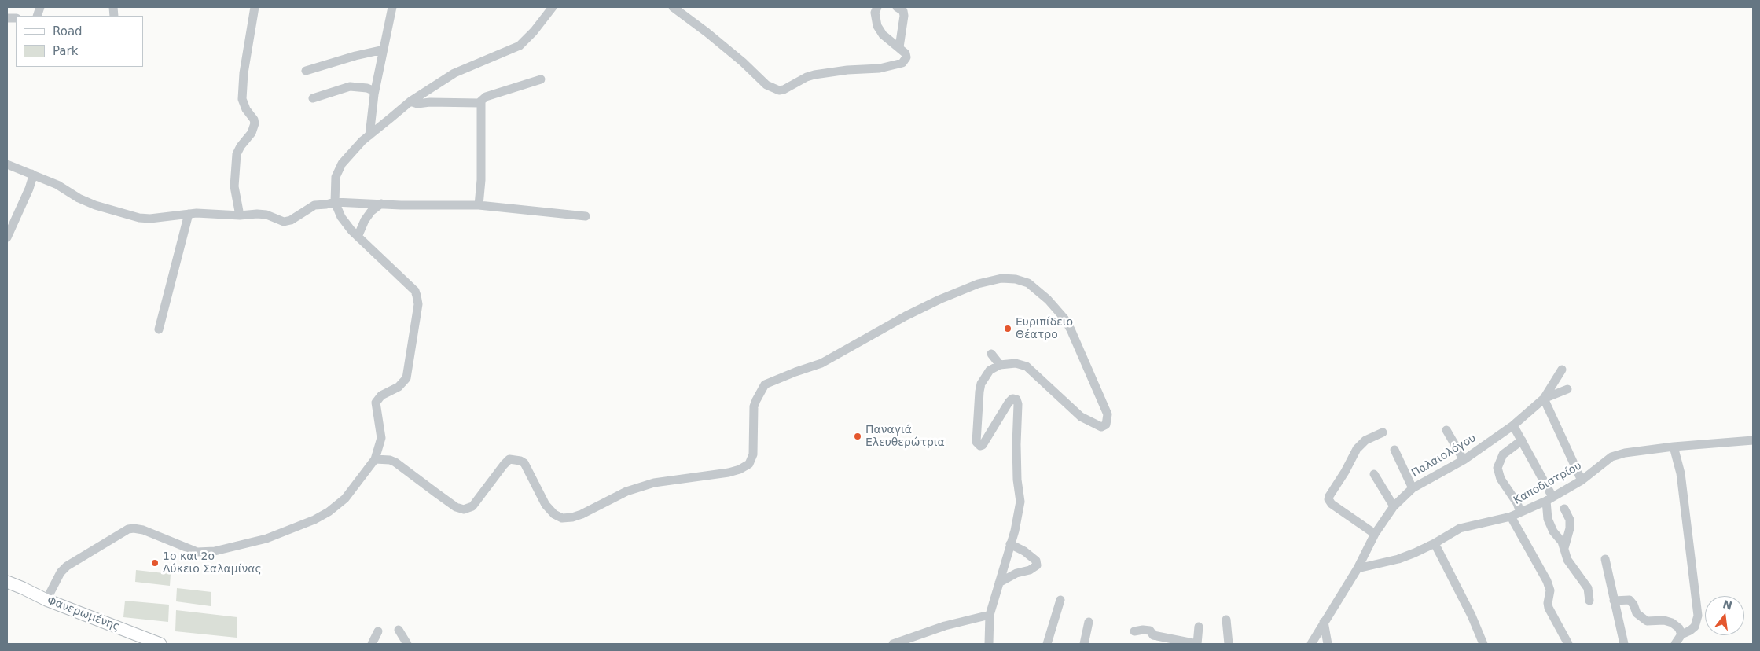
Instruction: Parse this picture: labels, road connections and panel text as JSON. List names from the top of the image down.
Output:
{
  "streets": {
    "main road": ["Φανερωμένης"],
    "street": ["Παλαιολόγου", "Καποδιστρίου"]
  },
  "crossings": [
    ["Παλαιολόγου", "Καποδιστρίου"]
  ],
  "places": ["Ευριπίδειο Θέατρο", "Παναγιά Ελευθερώτρια", "1ο και 2ο Λύκειο Σαλαμίνας"],
  "legend": ["Road", "Park"],
  "north": "top"
}
